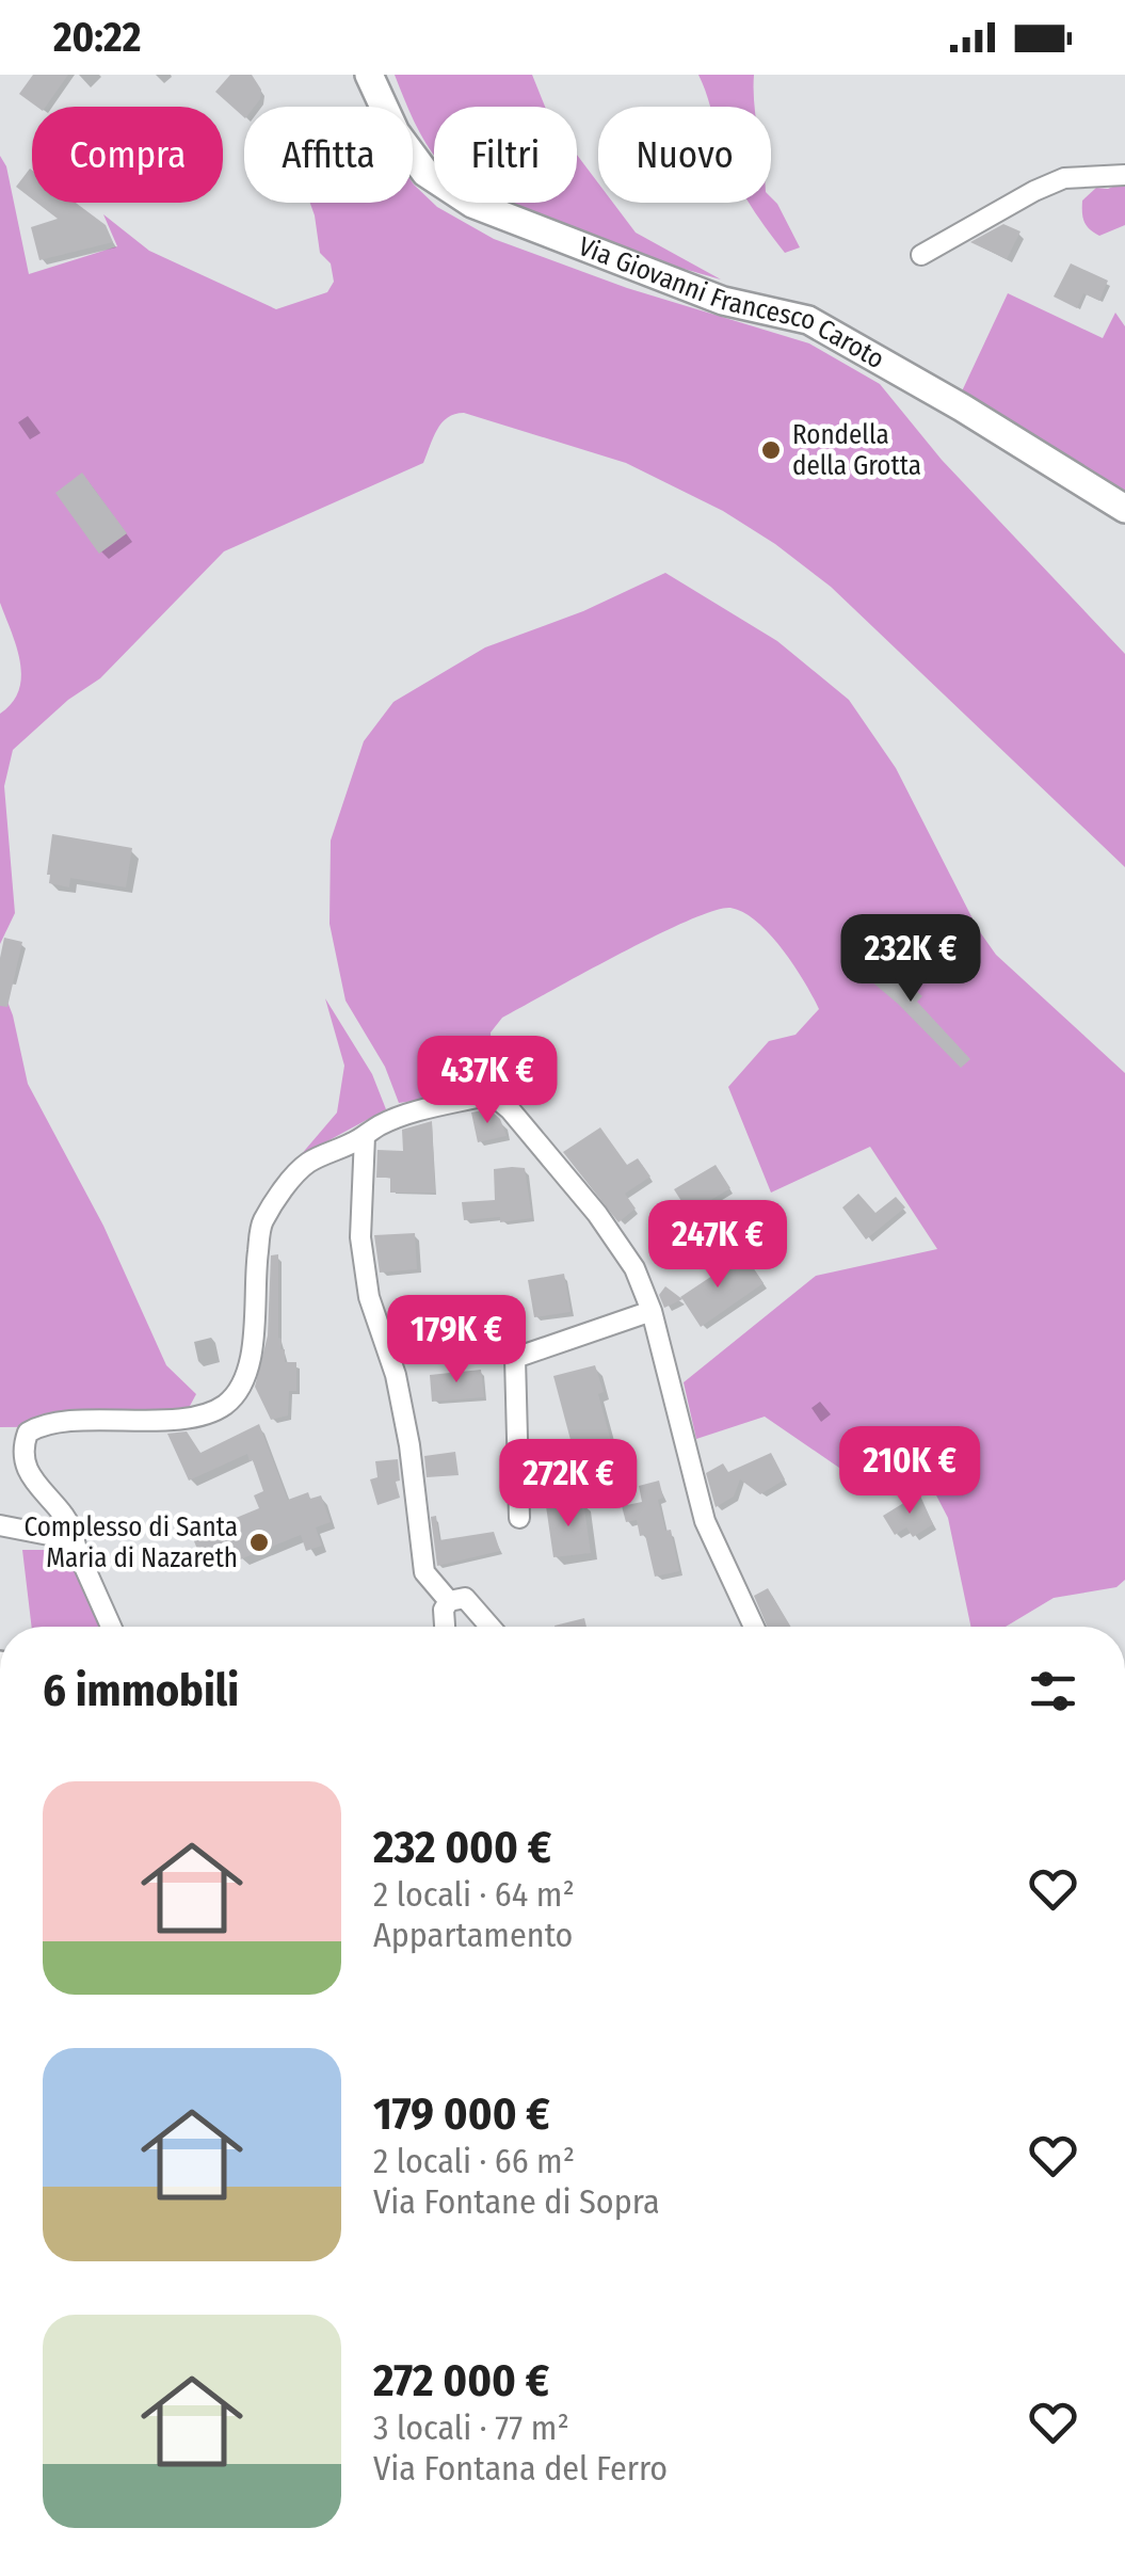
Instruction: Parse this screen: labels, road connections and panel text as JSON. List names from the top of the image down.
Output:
{
  "streets": {
    "street": ["Via Giovanni Francesco Caroto"]
  },
  "places": ["Rondella della Grotta", "Complesso di Santa Maria di Nazareth"],
  "page": {
    "status": "20:22",
    "chip": [
      "Compra",
      "Affitta",
      "Filtri",
      "Nuovo"
    ],
    "price": [
      "232K €",
      "437K €",
      "247K €",
      "179K €",
      "210K €",
      "272K €"
    ],
    "heading": "6 immobili",
    "list": [
      {
        "name": "232 000 €",
        "note": "2 locali · 64 m² · Appartamento"
      },
      {
        "name": "179 000 €",
        "note": "2 locali · 66 m² · Via Fontane di Sopra"
      },
      {
        "name": "272 000 €",
        "note": "3 locali · 77 m² · Via Fontana del Ferro"
      }
    ]
  }
}
